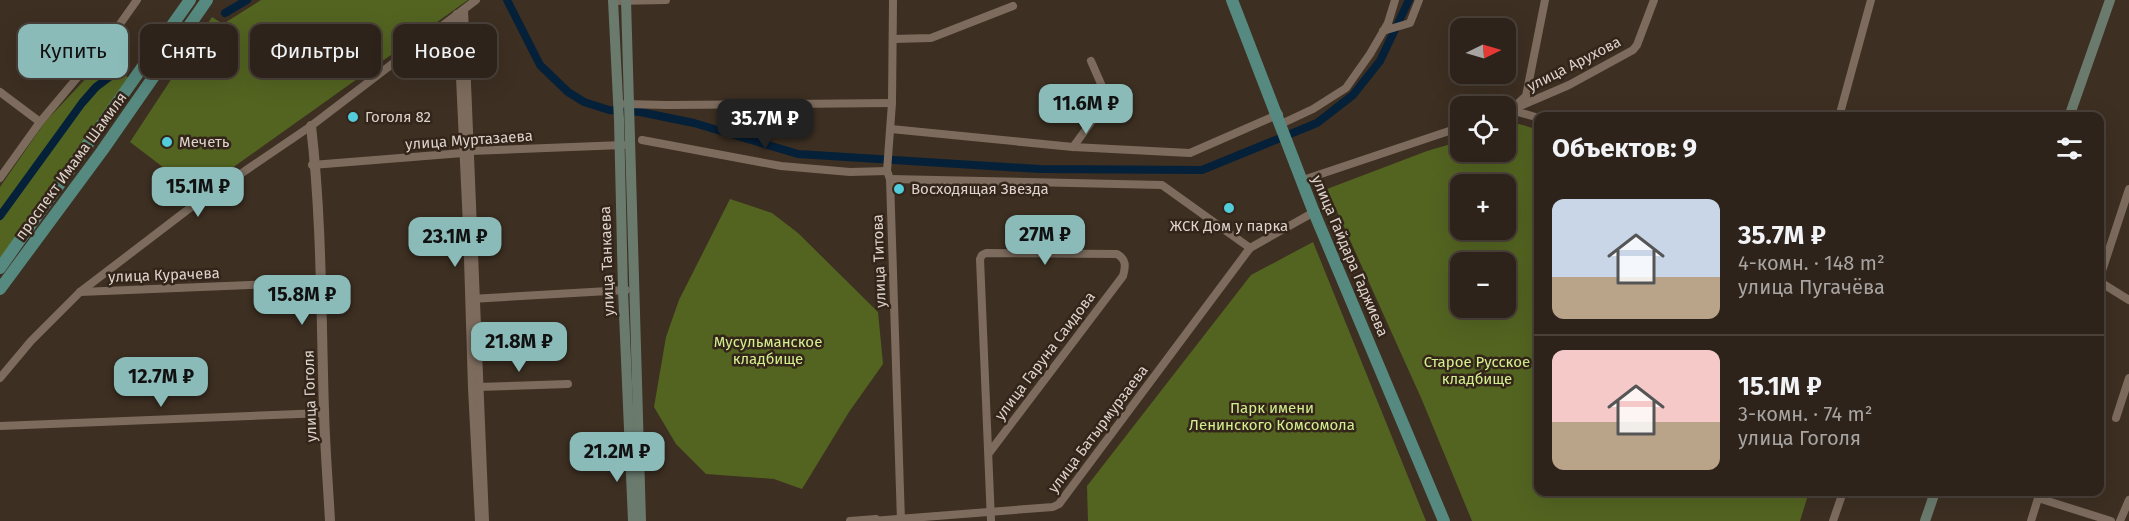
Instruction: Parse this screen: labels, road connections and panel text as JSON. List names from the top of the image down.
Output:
{
  "streets": {
    "main road": ["проспект Имама Шамиля", "улица Гайдара Гаджиева", "улица Танкаева"],
    "street": [
      "улица Арухова",
      "улица Муртазаева",
      "улица Титова",
      "улица Курачева",
      "улица Гаруна Саидова",
      "улица Гоголя",
      "улица Батырмурзаева"
    ]
  },
  "crossings": [
    ["улица Муртазаева", "улица Танкаева"],
    ["улица Муртазаева", "улица Титова"],
    ["улица Муртазаева", "улица Гоголя"],
    ["улица Муртазаева", "улица Батырмурзаева"],
    ["улица Гайдара Гаджиева", "улица Батырмурзаева"],
    ["улица Титова", "улица Батырмурзаева"],
    ["улица Курачева", "улица Гоголя"],
    ["улица Гаруна Саидова", "улица Батырмурзаева"]
  ],
  "parks": ["Мусульманское кладбище", "Старое Русское кладбище", "Парк имени Ленинского Комсомола"],
  "places": [
    "Гоголя 82",
    "Мечеть",
    "Восходящая Звезда",
    "ЖСК Дом у парка"
  ],
  "north": "right",
  "page": {
    "map_buttons": ["+", "−"],
    "chip": [
      "Купить",
      "Снять",
      "Фильтры",
      "Новое"
    ],
    "price": [
      "11.6M ₽",
      "35.7M ₽",
      "15.1M ₽",
      "27M ₽",
      "23.1M ₽",
      "15.8M ₽",
      "21.8M ₽",
      "12.7M ₽",
      "21.2M ₽"
    ],
    "heading": "Объектов: 9",
    "list": [
      {
        "name": "35.7M ₽",
        "note": "4-комн. · 148 m² · улица Пугачёва"
      },
      {
        "name": "15.1M ₽",
        "note": "3-комн. · 74 m² · улица Гоголя"
      }
    ]
  }
}
